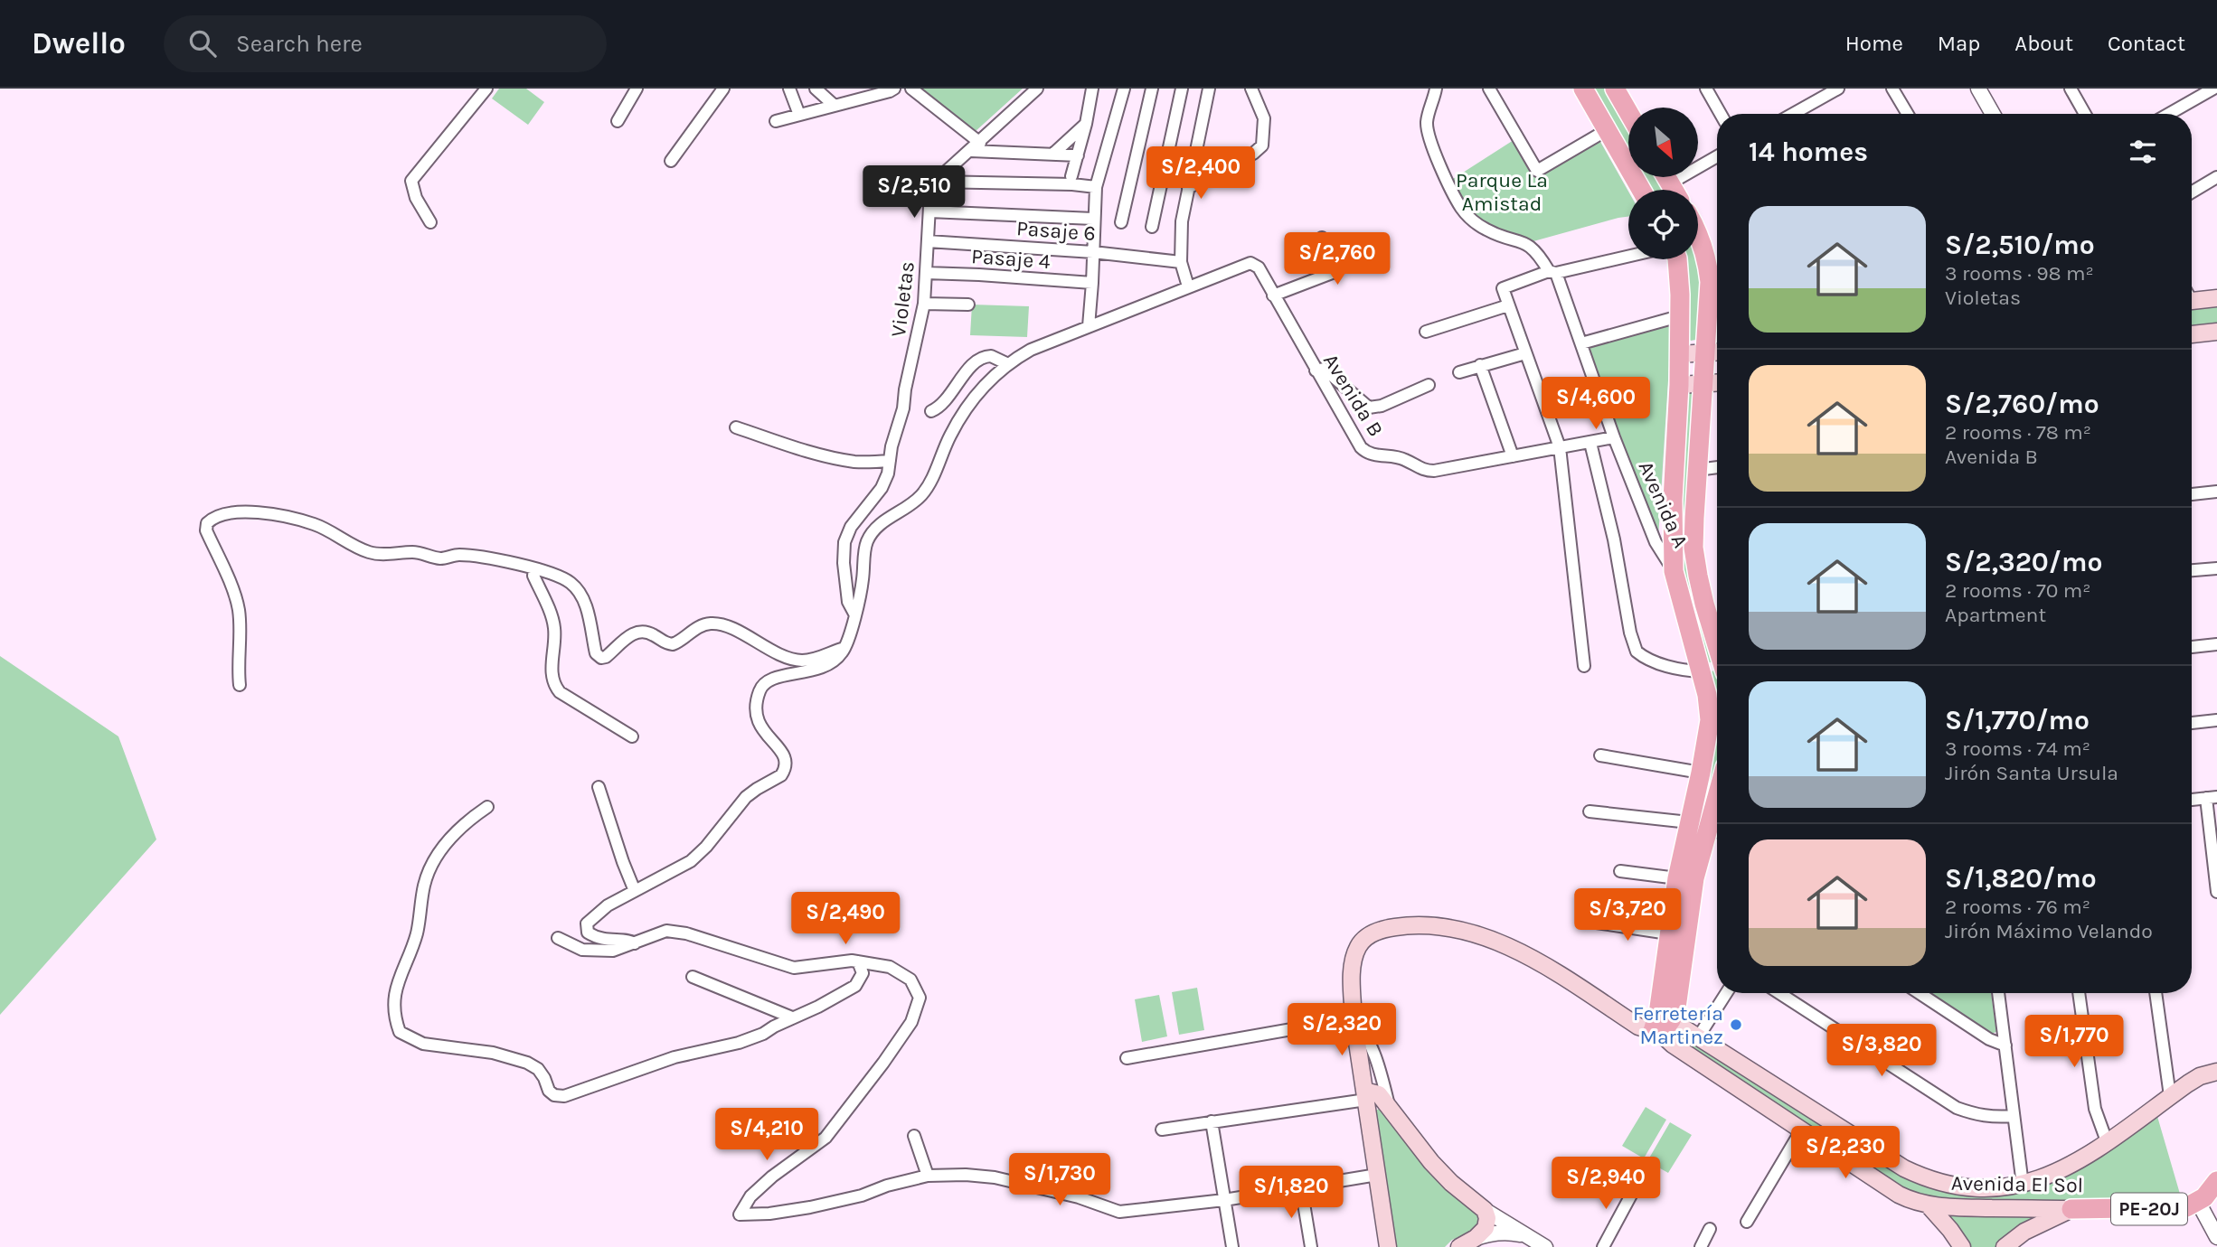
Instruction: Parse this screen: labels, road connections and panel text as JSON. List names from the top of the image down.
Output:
{
  "streets": {
    "main road": ["Avenida El Sol", "PE-20J"],
    "street": [
      "Pasaje 6",
      "Pasaje 4",
      "Violetas",
      "Avenida B",
      "Avenida A"
    ]
  },
  "crossings": [
    ["Pasaje 6", "Violetas"],
    ["Pasaje 4", "Violetas"],
    ["Avenida B", "Avenida A"],
    ["Avenida El Sol", "PE-20J"]
  ],
  "parks": ["Parque La Amistad"],
  "places": ["Ferretería Martinez"],
  "north": "bottom right",
  "page": {
    "header": "Dwello",
    "search": "Search here",
    "nav": [
      "Home",
      "Map",
      "About",
      "Contact"
    ],
    "heading": "14 homes",
    "price": [
      "S/2,400",
      "S/2,510",
      "S/2,760",
      "S/4,600",
      "S/3,720",
      "S/2,490",
      "S/2,320",
      "S/1,770",
      "S/3,820",
      "S/4,210",
      "S/2,230",
      "S/1,730",
      "S/2,940",
      "S/1,820"
    ],
    "list": [
      {
        "name": "S/2,510/mo",
        "note": "3 rooms · 98 m² · Violetas"
      },
      {
        "name": "S/2,760/mo",
        "note": "2 rooms · 78 m² · Avenida B"
      },
      {
        "name": "S/2,320/mo",
        "note": "2 rooms · 70 m² · Apartment"
      },
      {
        "name": "S/1,770/mo",
        "note": "3 rooms · 74 m² · Jirón Santa Ursula"
      },
      {
        "name": "S/1,820/mo",
        "note": "2 rooms · 76 m² · Jirón Máximo Velando"
      }
    ]
  }
}
